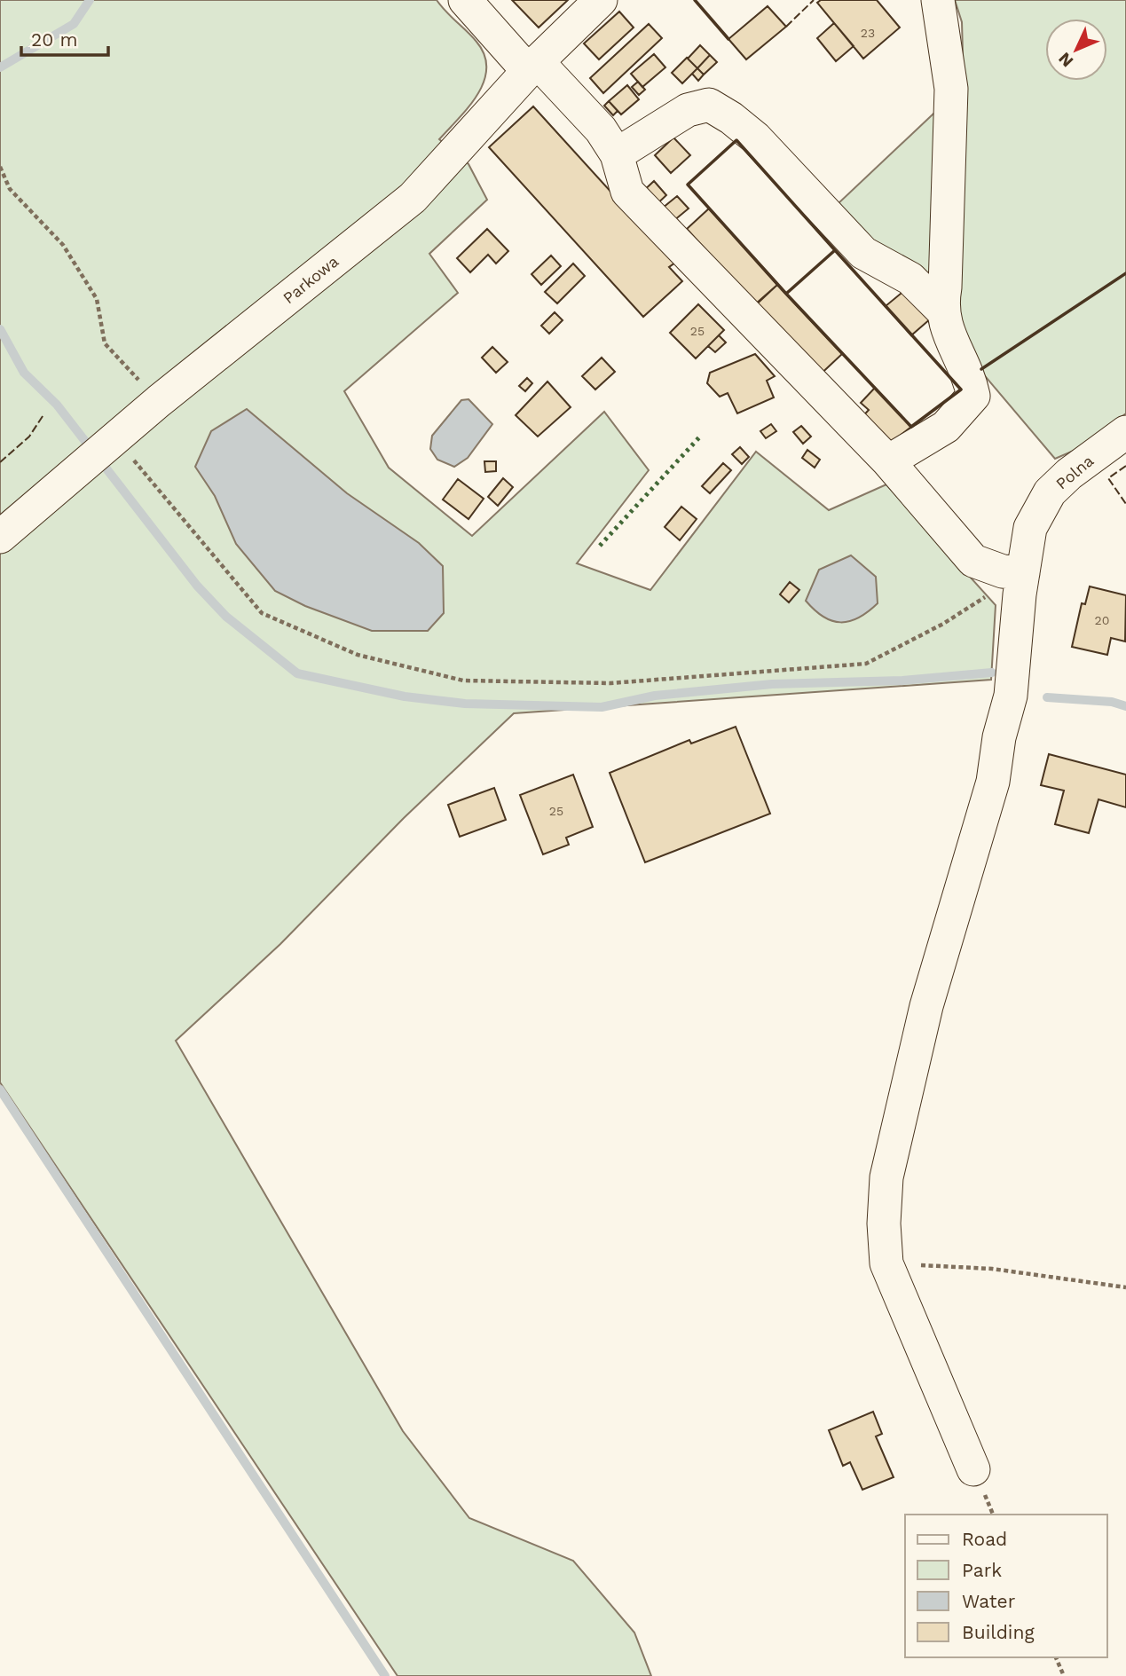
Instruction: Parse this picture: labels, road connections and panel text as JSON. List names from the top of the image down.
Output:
{
  "streets": {
    "street": ["Parkowa", "Polna"]
  },
  "house_numbers": [
    "23",
    "25",
    "20",
    "25"
  ],
  "legend": [
    "Road",
    "Park",
    "Water",
    "Building"
  ],
  "scale_bar": "20 m",
  "north": "bottom left"
}
